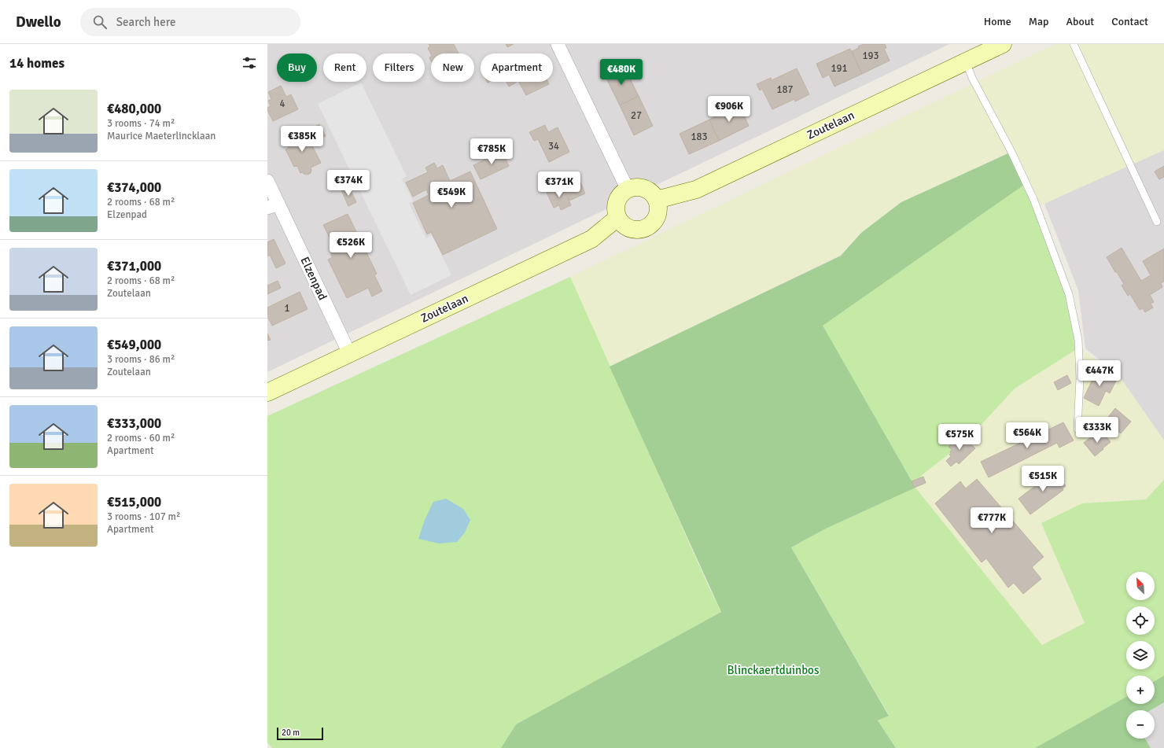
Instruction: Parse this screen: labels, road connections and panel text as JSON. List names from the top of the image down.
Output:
{
  "streets": {
    "street": ["Zoutelaan", "Elzenpad"]
  },
  "crossings": [
    ["Zoutelaan", "Elzenpad"]
  ],
  "parks": ["Blinckaertduinbos"],
  "house_numbers": [
    "193",
    "191",
    "187",
    "4",
    "27",
    "183",
    "34",
    "1"
  ],
  "scale_bar": "20 m",
  "north": "top left",
  "page": {
    "header": "Dwello",
    "search": "Search here",
    "nav": [
      "Home",
      "Map",
      "About",
      "Contact"
    ],
    "heading": "14 homes",
    "chip": [
      "Buy",
      "Rent",
      "Filters",
      "New",
      "Apartment"
    ],
    "price": [
      "€480K",
      "€906K",
      "€385K",
      "€785K",
      "€374K",
      "€371K",
      "€549K",
      "€526K",
      "€447K",
      "€333K",
      "€564K",
      "€575K",
      "€515K",
      "€777K"
    ],
    "list": [
      {
        "name": "€480,000",
        "note": "3 rooms · 74 m² · Maurice Maeterlincklaan"
      },
      {
        "name": "€374,000",
        "note": "2 rooms · 68 m² · Elzenpad"
      },
      {
        "name": "€371,000",
        "note": "2 rooms · 68 m² · Zoutelaan"
      },
      {
        "name": "€549,000",
        "note": "3 rooms · 86 m² · Zoutelaan"
      },
      {
        "name": "€333,000",
        "note": "2 rooms · 60 m² · Apartment"
      },
      {
        "name": "€515,000",
        "note": "3 rooms · 107 m² · Apartment"
      }
    ],
    "map_buttons": ["+", "−"],
    "scale": "20 m"
  }
}
